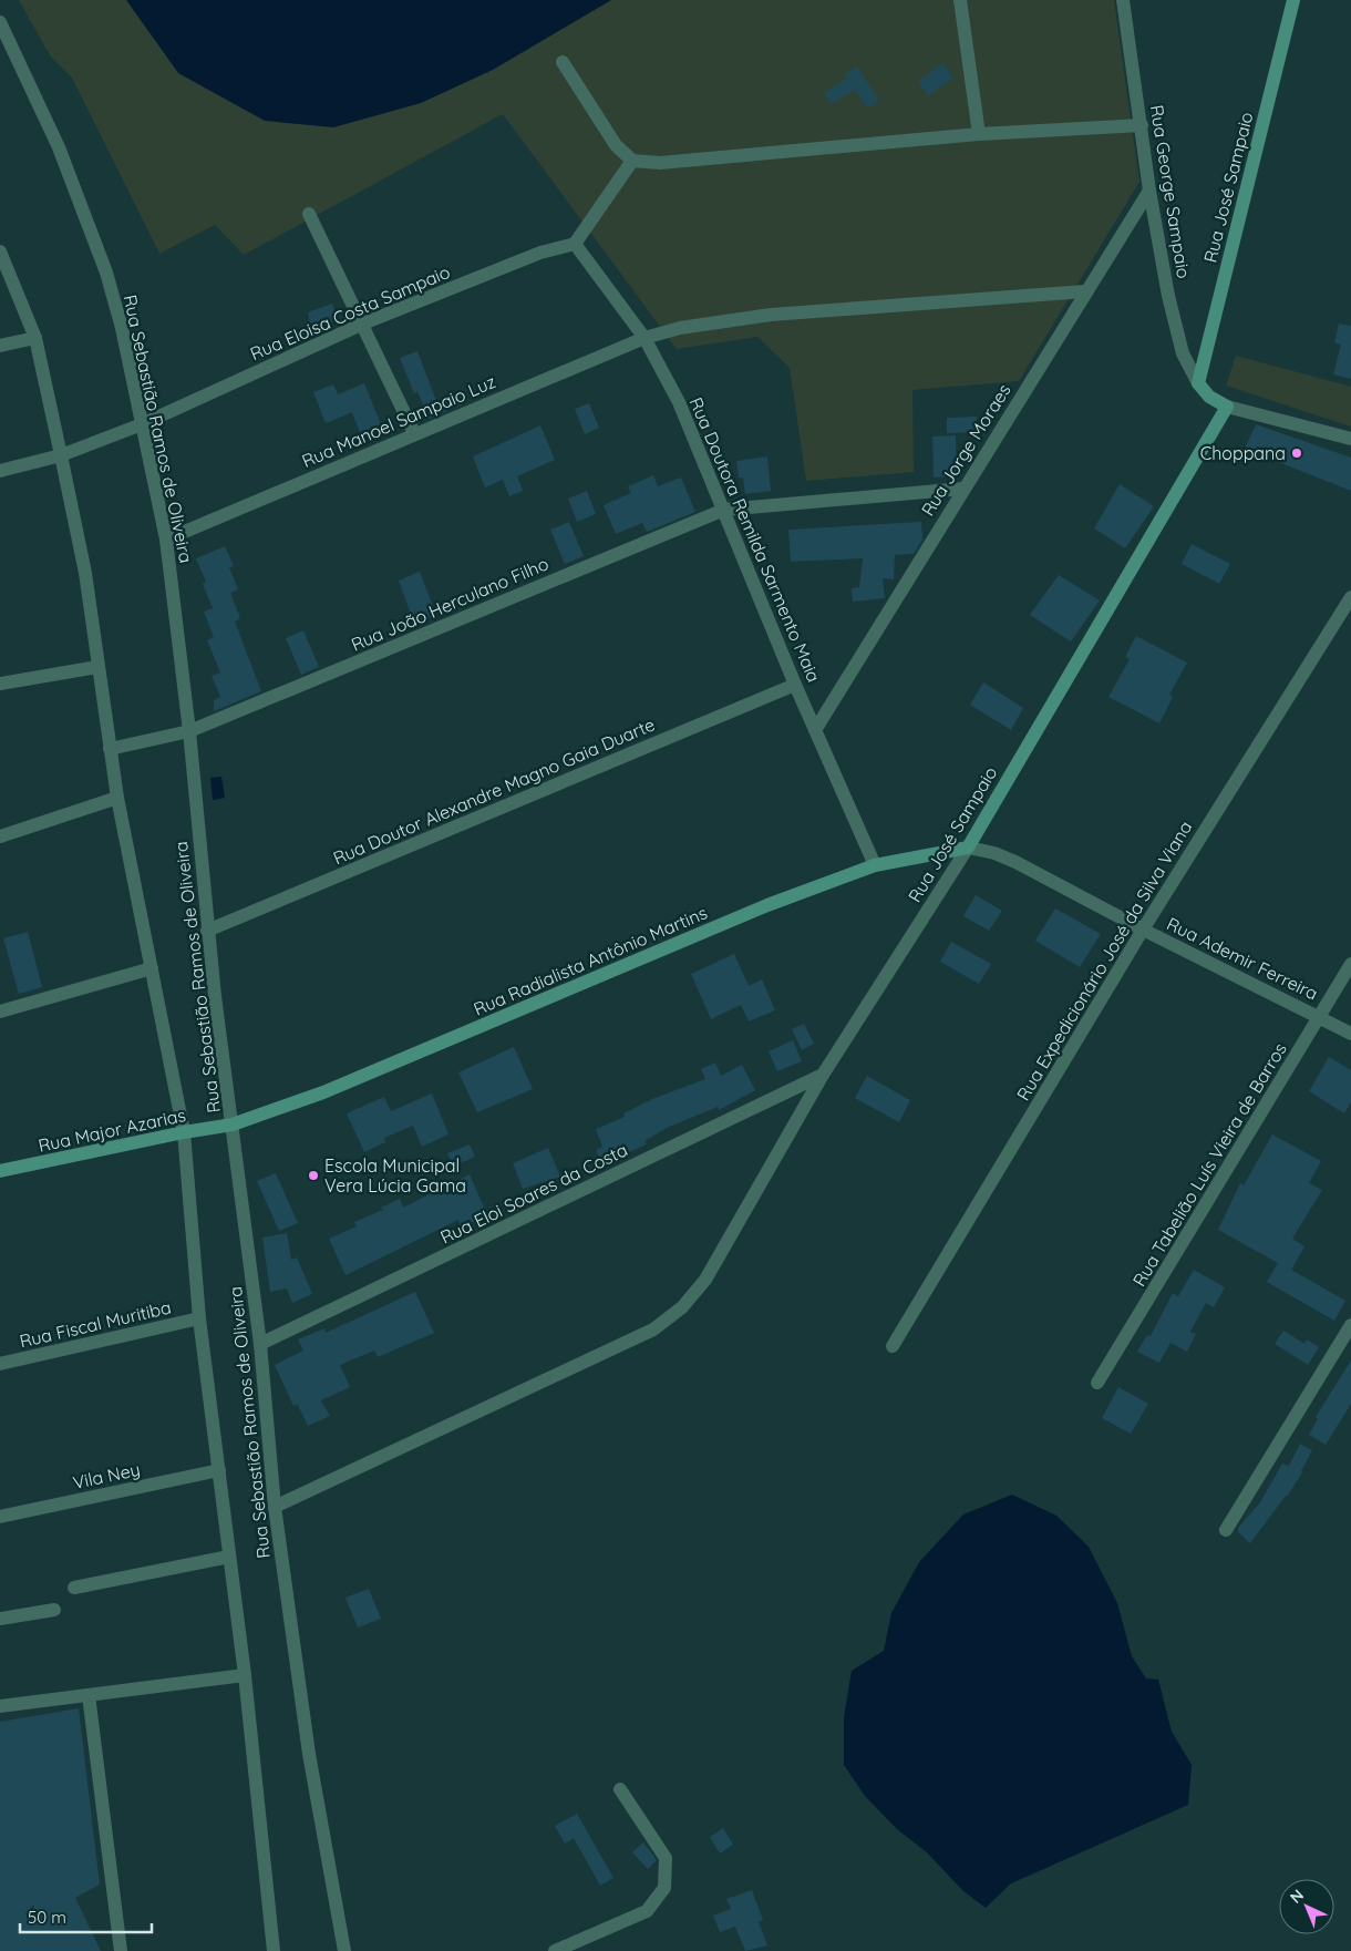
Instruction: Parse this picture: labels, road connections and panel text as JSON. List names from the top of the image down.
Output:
{
  "streets": {
    "street": [
      "Rua José Sampaio",
      "Rua George Sampaio",
      "Rua Eloisa Costa Sampaio",
      "Rua Manoel Sampaio Luz",
      "Rua Sebastião Ramos de Oliveira",
      "Rua Jorge Moraes",
      "Rua Doutora Remilda Sarmento Maia",
      "Rua João Herculano Filho",
      "Rua Doutor Alexandre Magno Gaia Duarte",
      "Rua Ademir Ferreira",
      "Rua Radialista Antônio Martins",
      "Rua Expedicionário José da Silva Viana",
      "Rua Major Azarias",
      "Rua Tabelião Luís Vieira de Barros",
      "Rua Eloi Soares da Costa",
      "Rua Fiscal Muritiba",
      "Vila Ney"
    ]
  },
  "crossings": [
    ["Rua José Sampaio", "Rua George Sampaio"],
    ["Rua José Sampaio", "Rua Sebastião Ramos de Oliveira"],
    ["Rua José Sampaio", "Rua Ademir Ferreira"],
    ["Rua José Sampaio", "Rua Radialista Antônio Martins"],
    ["Rua José Sampaio", "Rua Eloi Soares da Costa"],
    ["Rua George Sampaio", "Rua Jorge Moraes"],
    ["Rua Eloisa Costa Sampaio", "Rua Sebastião Ramos de Oliveira"],
    ["Rua Eloisa Costa Sampaio", "Rua Doutora Remilda Sarmento Maia"],
    ["Rua Manoel Sampaio Luz", "Rua Sebastião Ramos de Oliveira"],
    ["Rua Manoel Sampaio Luz", "Rua Jorge Moraes"],
    ["Rua Manoel Sampaio Luz", "Rua Doutora Remilda Sarmento Maia"],
    ["Rua Sebastião Ramos de Oliveira", "Rua João Herculano Filho"],
    ["Rua Sebastião Ramos de Oliveira", "Rua Doutor Alexandre Magno Gaia Duarte"],
    ["Rua Sebastião Ramos de Oliveira", "Rua Radialista Antônio Martins"],
    ["Rua Sebastião Ramos de Oliveira", "Rua Major Azarias"],
    ["Rua Sebastião Ramos de Oliveira", "Rua Eloi Soares da Costa"],
    ["Rua Sebastião Ramos de Oliveira", "Rua Fiscal Muritiba"],
    ["Rua Sebastião Ramos de Oliveira", "Vila Ney"],
    ["Rua Jorge Moraes", "Rua Doutora Remilda Sarmento Maia"],
    ["Rua Jorge Moraes", "Rua João Herculano Filho"],
    ["Rua Doutora Remilda Sarmento Maia", "Rua João Herculano Filho"],
    ["Rua Doutora Remilda Sarmento Maia", "Rua Doutor Alexandre Magno Gaia Duarte"],
    ["Rua Doutora Remilda Sarmento Maia", "Rua Radialista Antônio Martins"],
    ["Rua Ademir Ferreira", "Rua Radialista Antônio Martins"],
    ["Rua Ademir Ferreira", "Rua Expedicionário José da Silva Viana"],
    ["Rua Ademir Ferreira", "Rua Tabelião Luís Vieira de Barros"],
    ["Rua Radialista Antônio Martins", "Rua Major Azarias"]
  ],
  "places": ["Choppana", "Escola Municipal Vera Lúcia Gama"],
  "scale_bar": "50 m",
  "north": "top left"
}
